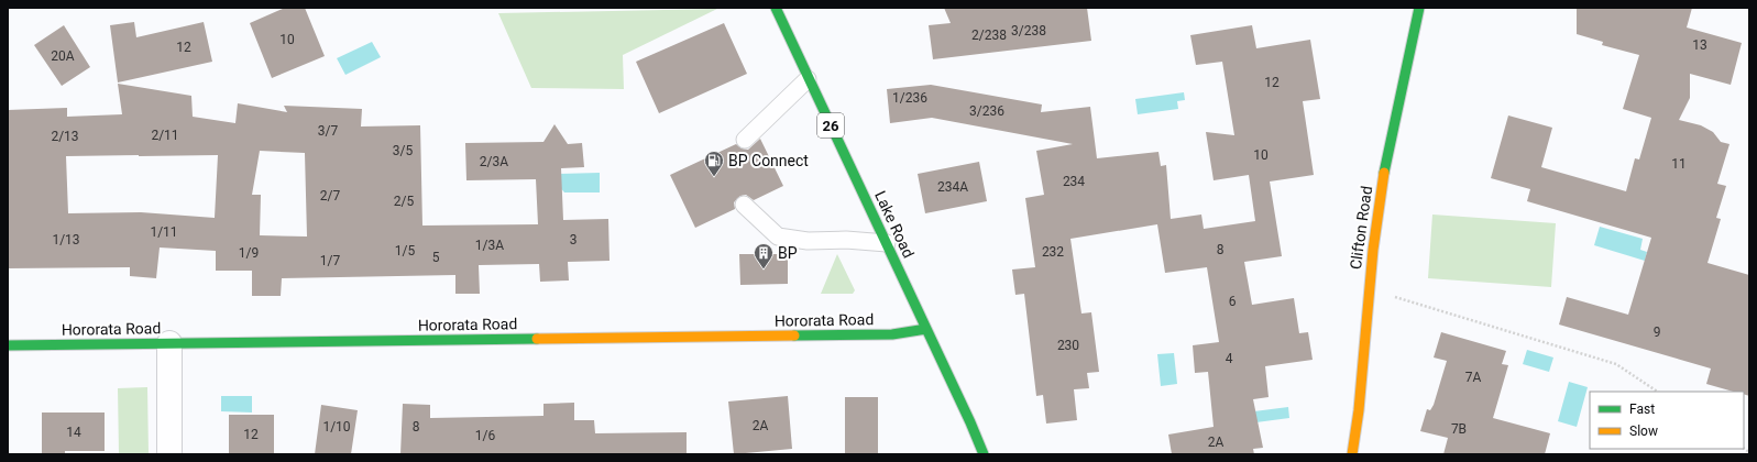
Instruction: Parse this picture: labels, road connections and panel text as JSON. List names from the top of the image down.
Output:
{
  "streets": {
    "street": [
      "26",
      "Lake Road",
      "Clifton Road",
      "Hororata Road"
    ]
  },
  "crossings": [
    ["Lake Road", "Hororata Road"]
  ],
  "places": {
    "fuel station": ["BP Connect"],
    "building": ["BP"]
  },
  "house_numbers": [
    "3/238",
    "2/238",
    "10",
    "13",
    "12",
    "20A",
    "12",
    "1/236",
    "3/236",
    "3/7",
    "2/11",
    "2/13",
    "3/5",
    "10",
    "2/3A",
    "11",
    "234",
    "234A",
    "2/7",
    "2/5",
    "1/11",
    "1/13",
    "3",
    "1/3A",
    "8",
    "1/5",
    "232",
    "1/9",
    "5",
    "1/7",
    "6",
    "9",
    "230",
    "4",
    "7A",
    "2A",
    "1/10",
    "8",
    "7B",
    "14",
    "12",
    "1/6",
    "2A"
  ],
  "legend": ["Fast", "Slow"]
}
